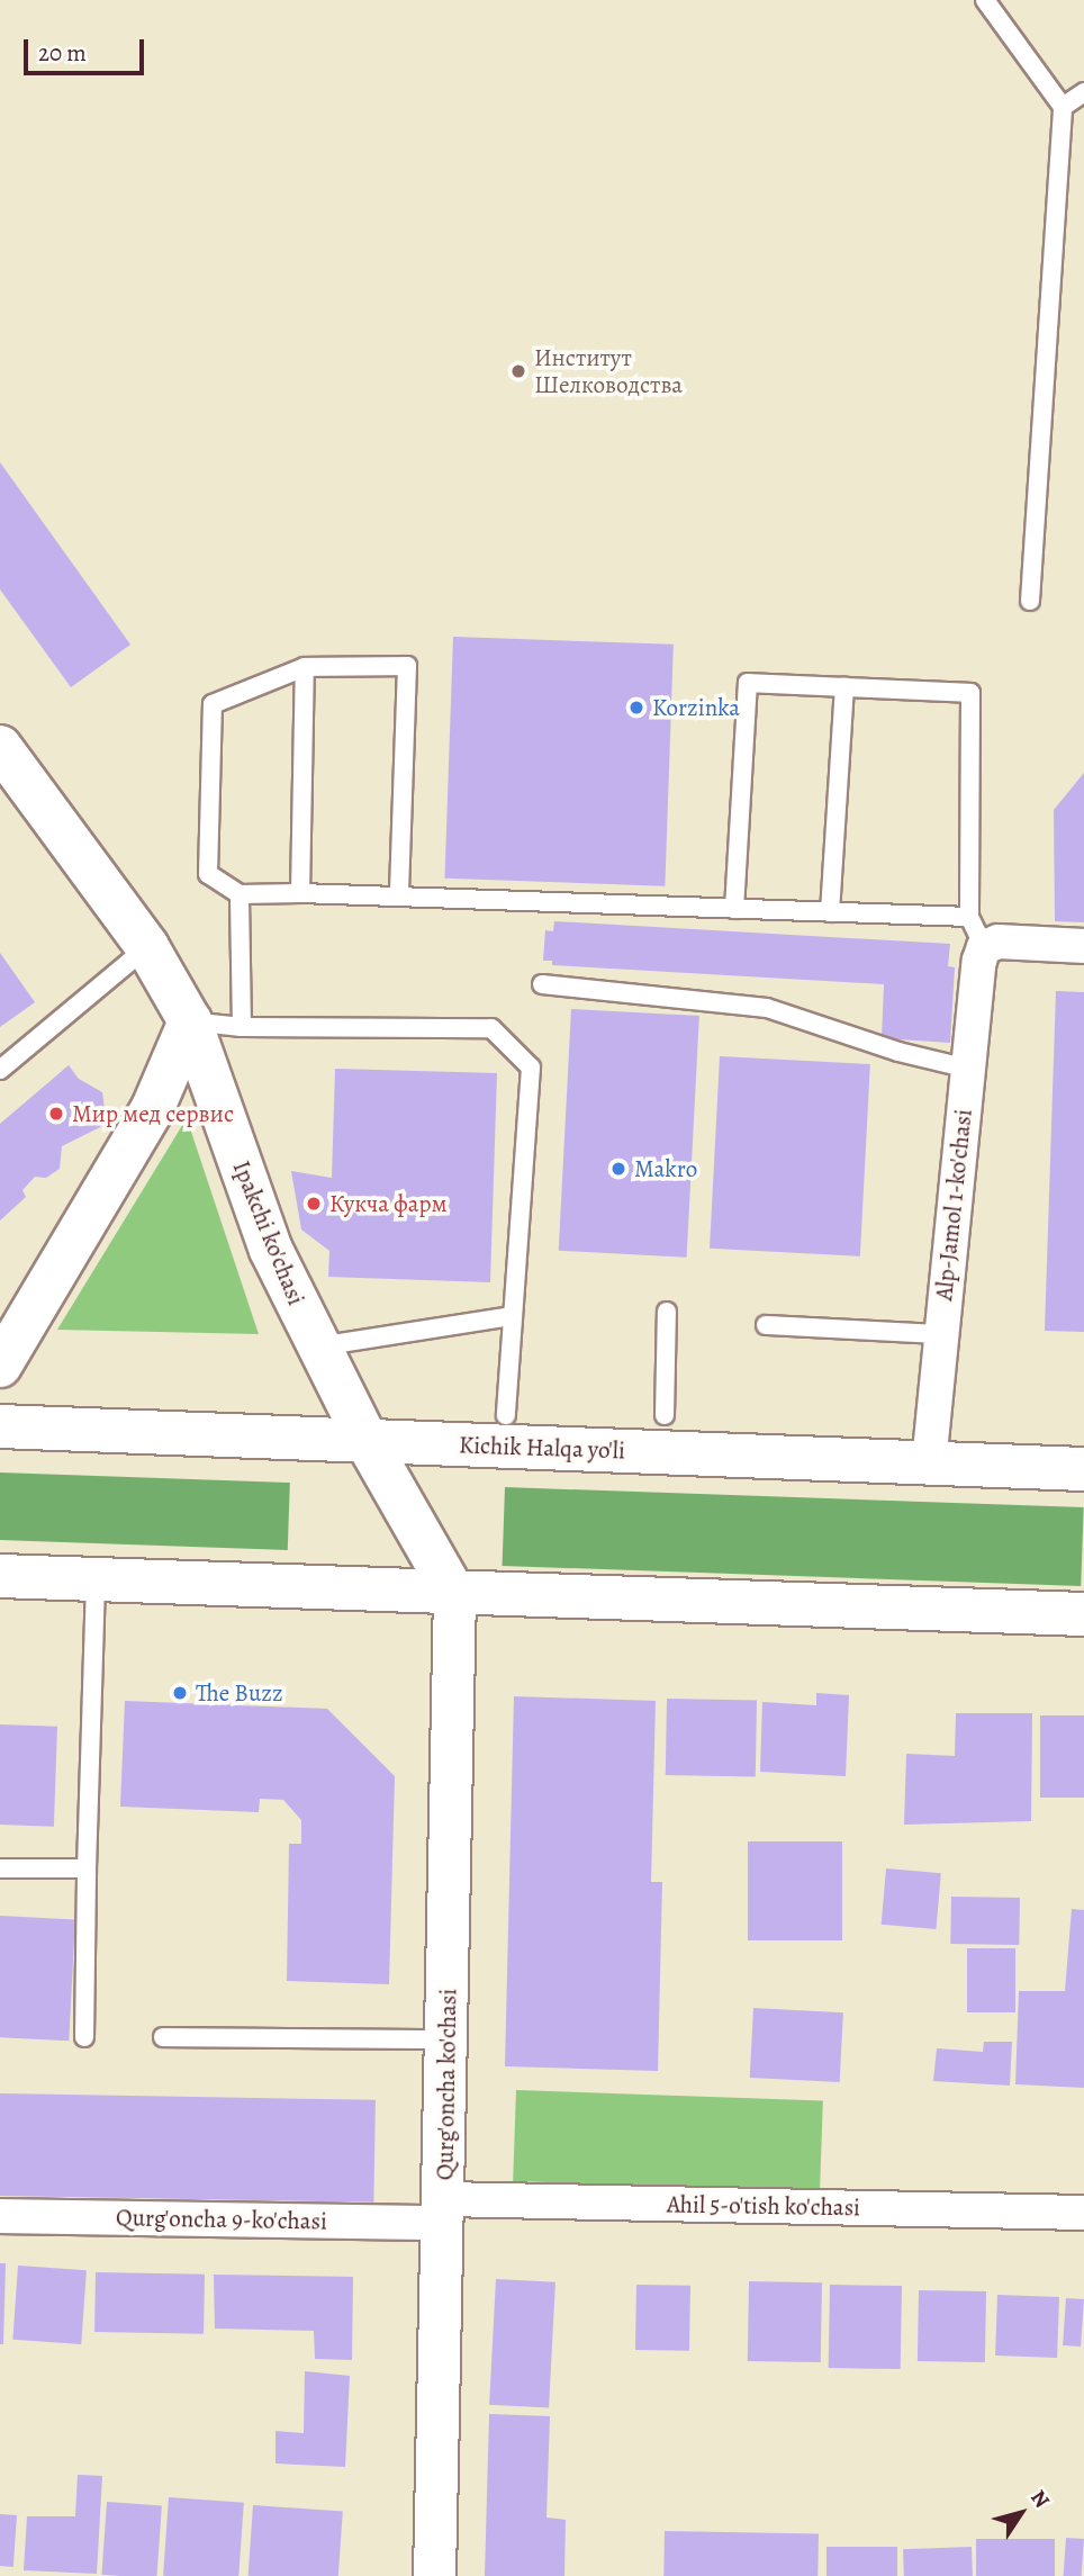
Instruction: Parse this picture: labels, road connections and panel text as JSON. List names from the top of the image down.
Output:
{
  "streets": {
    "main road": ["Ipakchi ko'chasi", "Kichik Halqa yo'li"],
    "street": [
      "Alp-Jamol 1-ko'chasi",
      "Qurg'oncha ko'chasi",
      "Ahil 5-o'tish ko'chasi",
      "Qurg'oncha 9-ko'chasi"
    ]
  },
  "crossings": [
    ["Alp-Jamol 1-ko'chasi", "Kichik Halqa yo'li"],
    ["Ipakchi ko'chasi", "Kichik Halqa yo'li"],
    ["Ipakchi ko'chasi", "Qurg'oncha ko'chasi"],
    ["Qurg'oncha ko'chasi", "Ahil 5-o'tish ko'chasi"],
    ["Qurg'oncha ko'chasi", "Qurg'oncha 9-ko'chasi"],
    ["Ahil 5-o'tish ko'chasi", "Qurg'oncha 9-ko'chasi"]
  ],
  "places": [
    "Институт Шелководства",
    "Korzinka",
    "Мир мед сервис",
    "Makro",
    "Кукча фарм",
    "The Buzz"
  ],
  "scale_bar": "20 m",
  "north": "top right"
}
